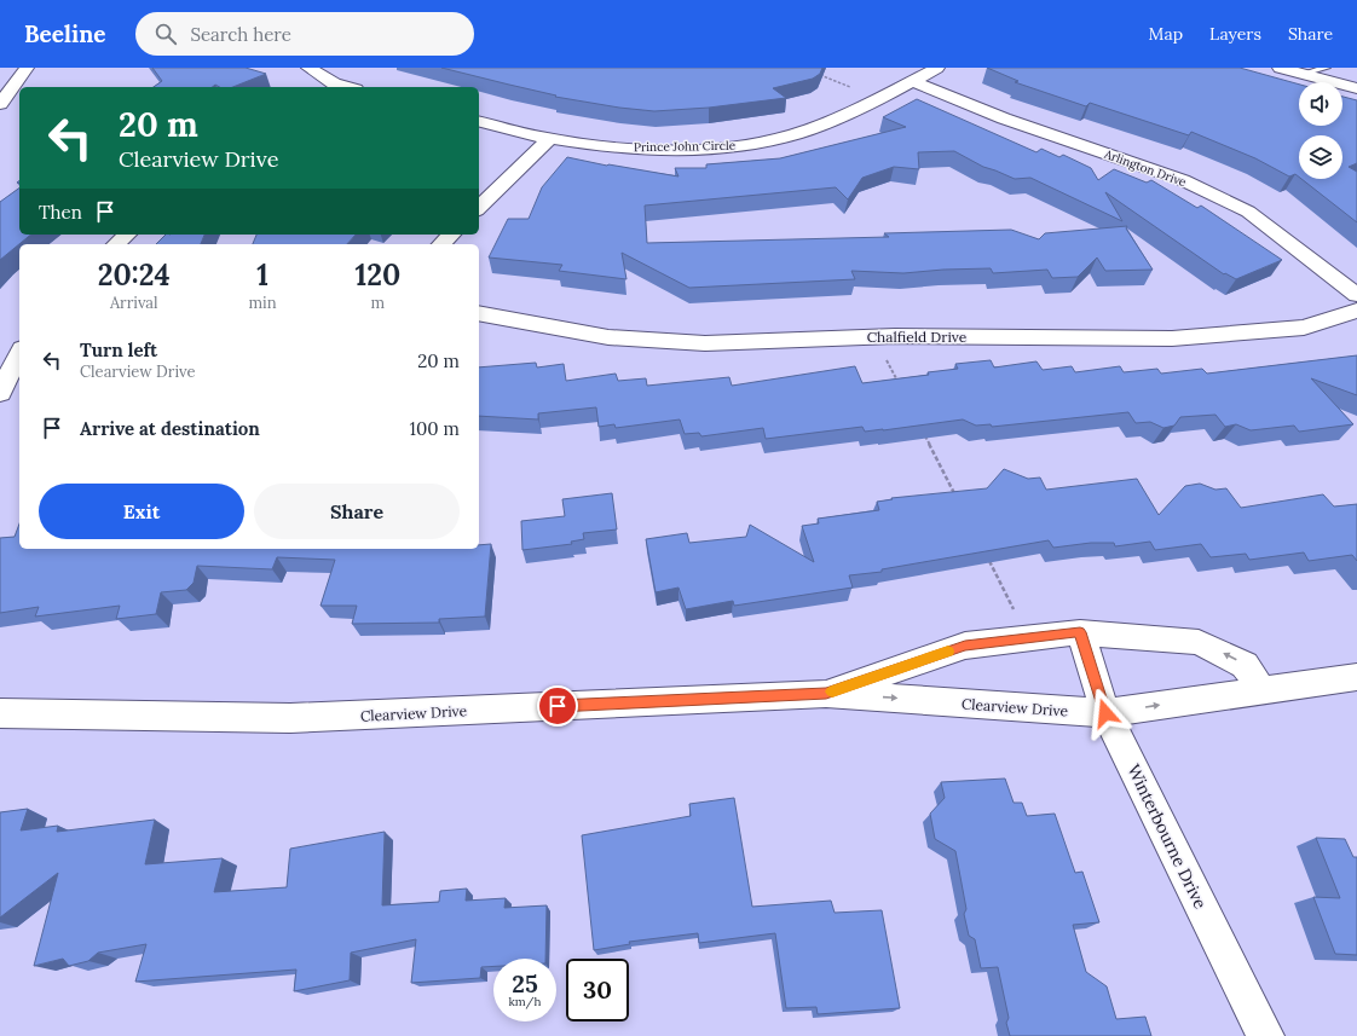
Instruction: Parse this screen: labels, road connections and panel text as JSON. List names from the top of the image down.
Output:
{
  "streets": {
    "street": [
      "Prince John Circle",
      "Arlington Drive",
      "Chalfield Drive",
      "Clearview Drive",
      "Winterbourne Drive"
    ]
  },
  "crossings": [
    ["Prince John Circle", "Arlington Drive"],
    ["Clearview Drive", "Winterbourne Drive"]
  ],
  "page": {
    "header": "Beeline",
    "search": "Search here",
    "nav": ["Map", "Layers", "Share"],
    "turn": ["20 m", "Clearview Drive"],
    "then": "Then",
    "eta": [
      "20:24",
      "Arrival",
      "1",
      "min",
      "120",
      "m"
    ],
    "list": [
      {
        "name": "Turn left",
        "note": "Clearview Drive",
        "value": "20 m"
      },
      {
        "name": "Arrive at destination",
        "value": "100 m"
      }
    ],
    "buttons": ["Exit", "Share"],
    "speed": "25 km/h",
    "limit": "30"
  }
}
